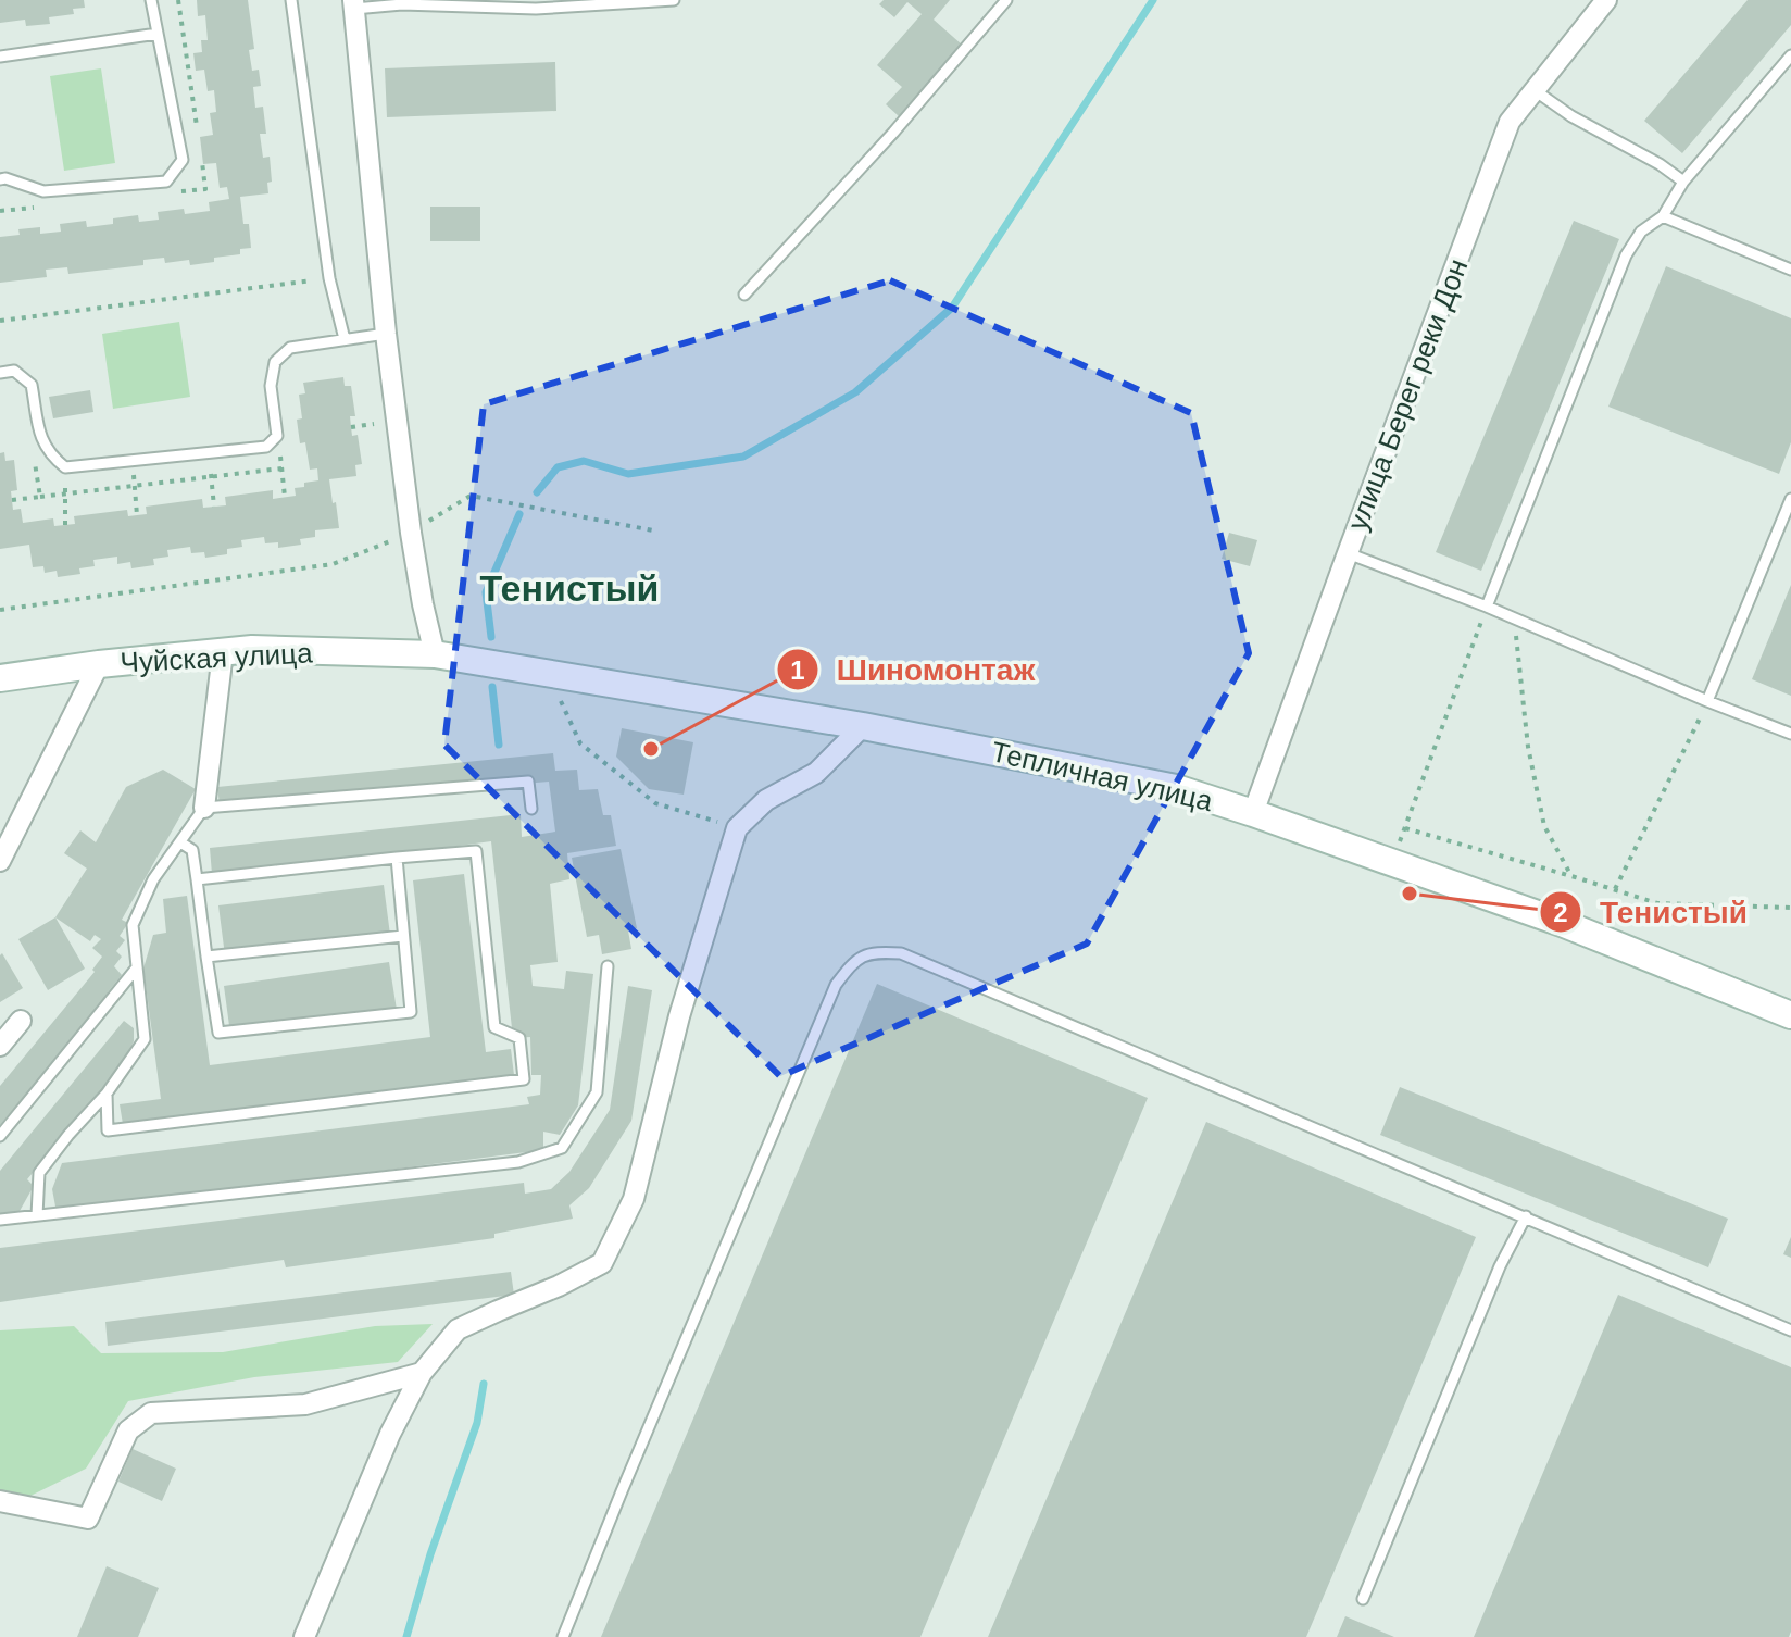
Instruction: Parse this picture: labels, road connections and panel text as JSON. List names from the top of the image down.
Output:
{
  "streets": {
    "street": ["улица Берег реки Дон", "Чуйская улица", "Тепличная улица"]
  },
  "crossings": [
    ["улица Берег реки Дон", "Тепличная улица"],
    ["Чуйская улица", "Тепличная улица"]
  ],
  "districts": ["Тенистый"],
  "places": ["Шиномонтаж", "Тенистый"]
}
